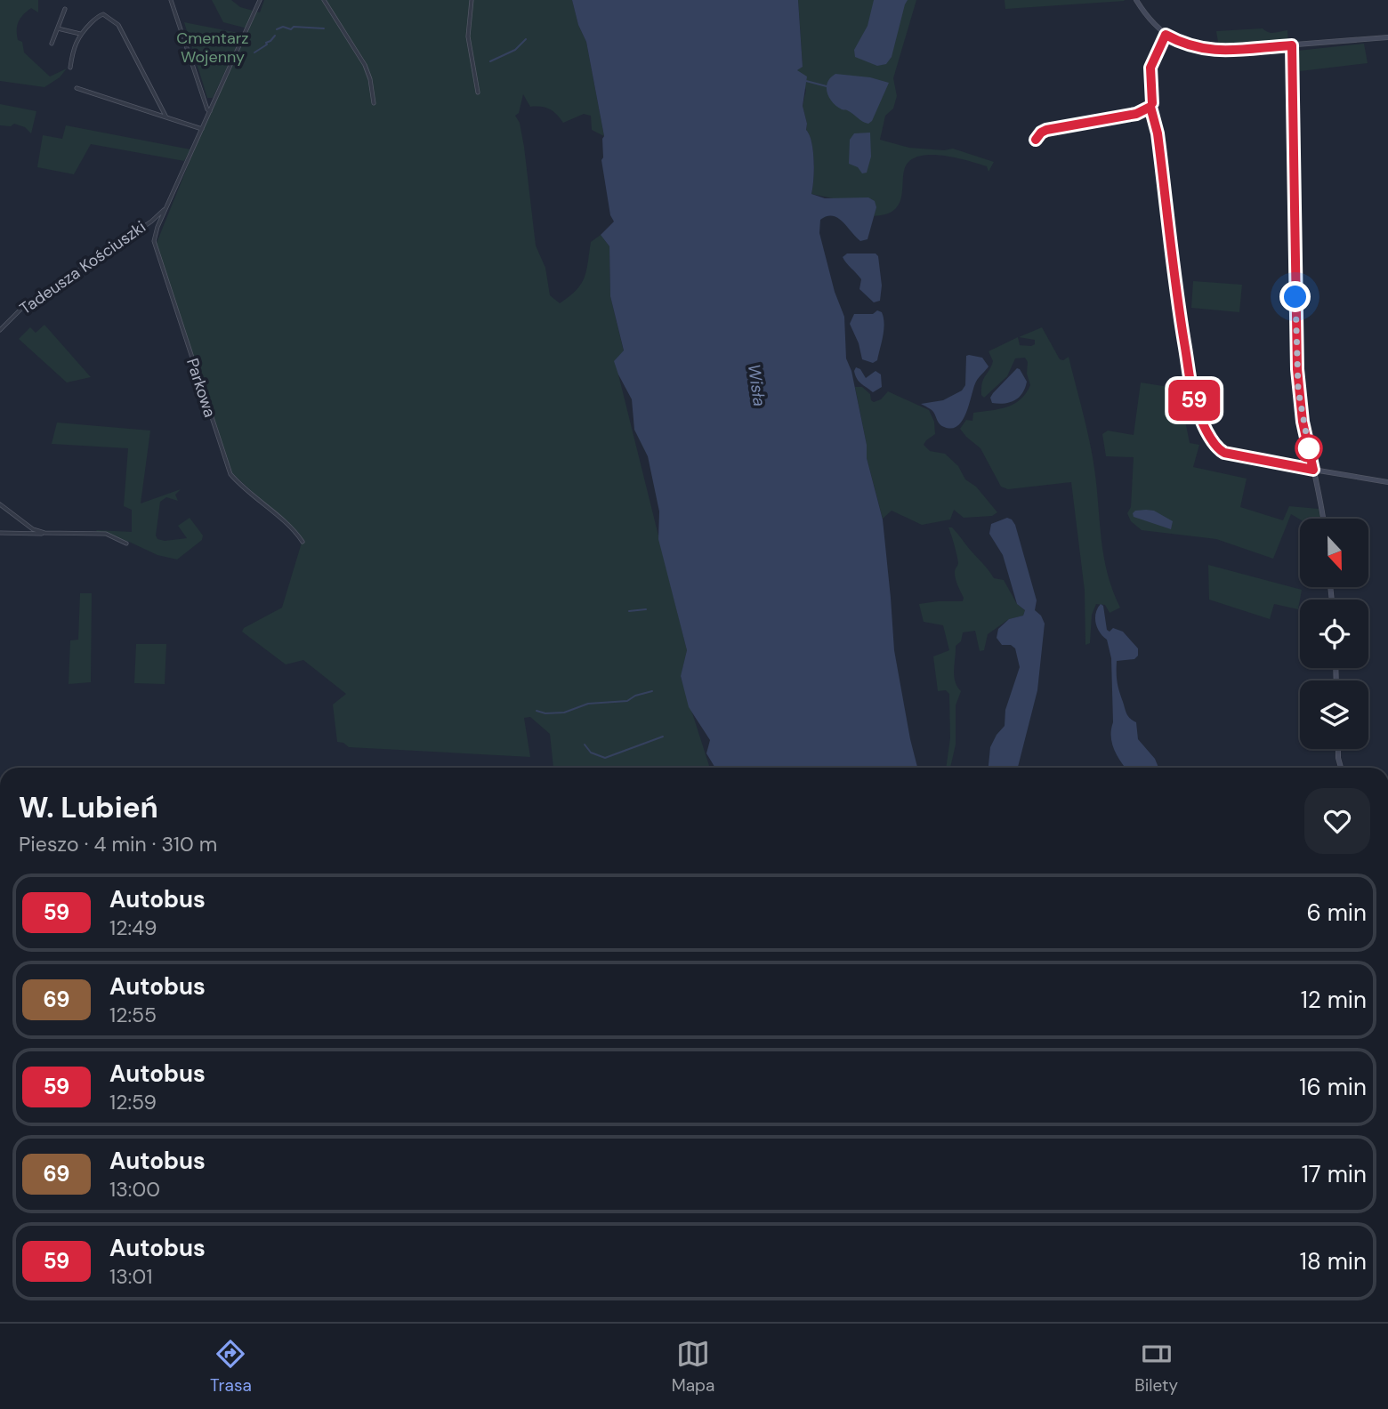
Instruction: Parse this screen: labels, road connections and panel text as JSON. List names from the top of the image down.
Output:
{
  "streets": {
    "street": ["Tadeusza Kościuszki", "Parkowa"]
  },
  "crossings": [
    ["Tadeusza Kościuszki", "Parkowa"]
  ],
  "water": ["Wisła"],
  "parks": ["Cmentarz Wojenny"],
  "lines": ["bus line 59"],
  "north": "bottom",
  "page": {
    "on_map": "59",
    "heading": ["W. Lubień", "Pieszo · 4 min · 310 m"],
    "list": [
      {
        "mark": "59",
        "name": "Autobus",
        "note": "12:49",
        "value": "6 min"
      },
      {
        "mark": "69",
        "name": "Autobus",
        "note": "12:55",
        "value": "12 min"
      },
      {
        "mark": "59",
        "name": "Autobus",
        "note": "12:59",
        "value": "16 min"
      },
      {
        "mark": "69",
        "name": "Autobus",
        "note": "13:00",
        "value": "17 min"
      },
      {
        "mark": "59",
        "name": "Autobus",
        "note": "13:01",
        "value": "18 min"
      }
    ],
    "tabs": ["Trasa", "Mapa", "Bilety"]
  }
}
